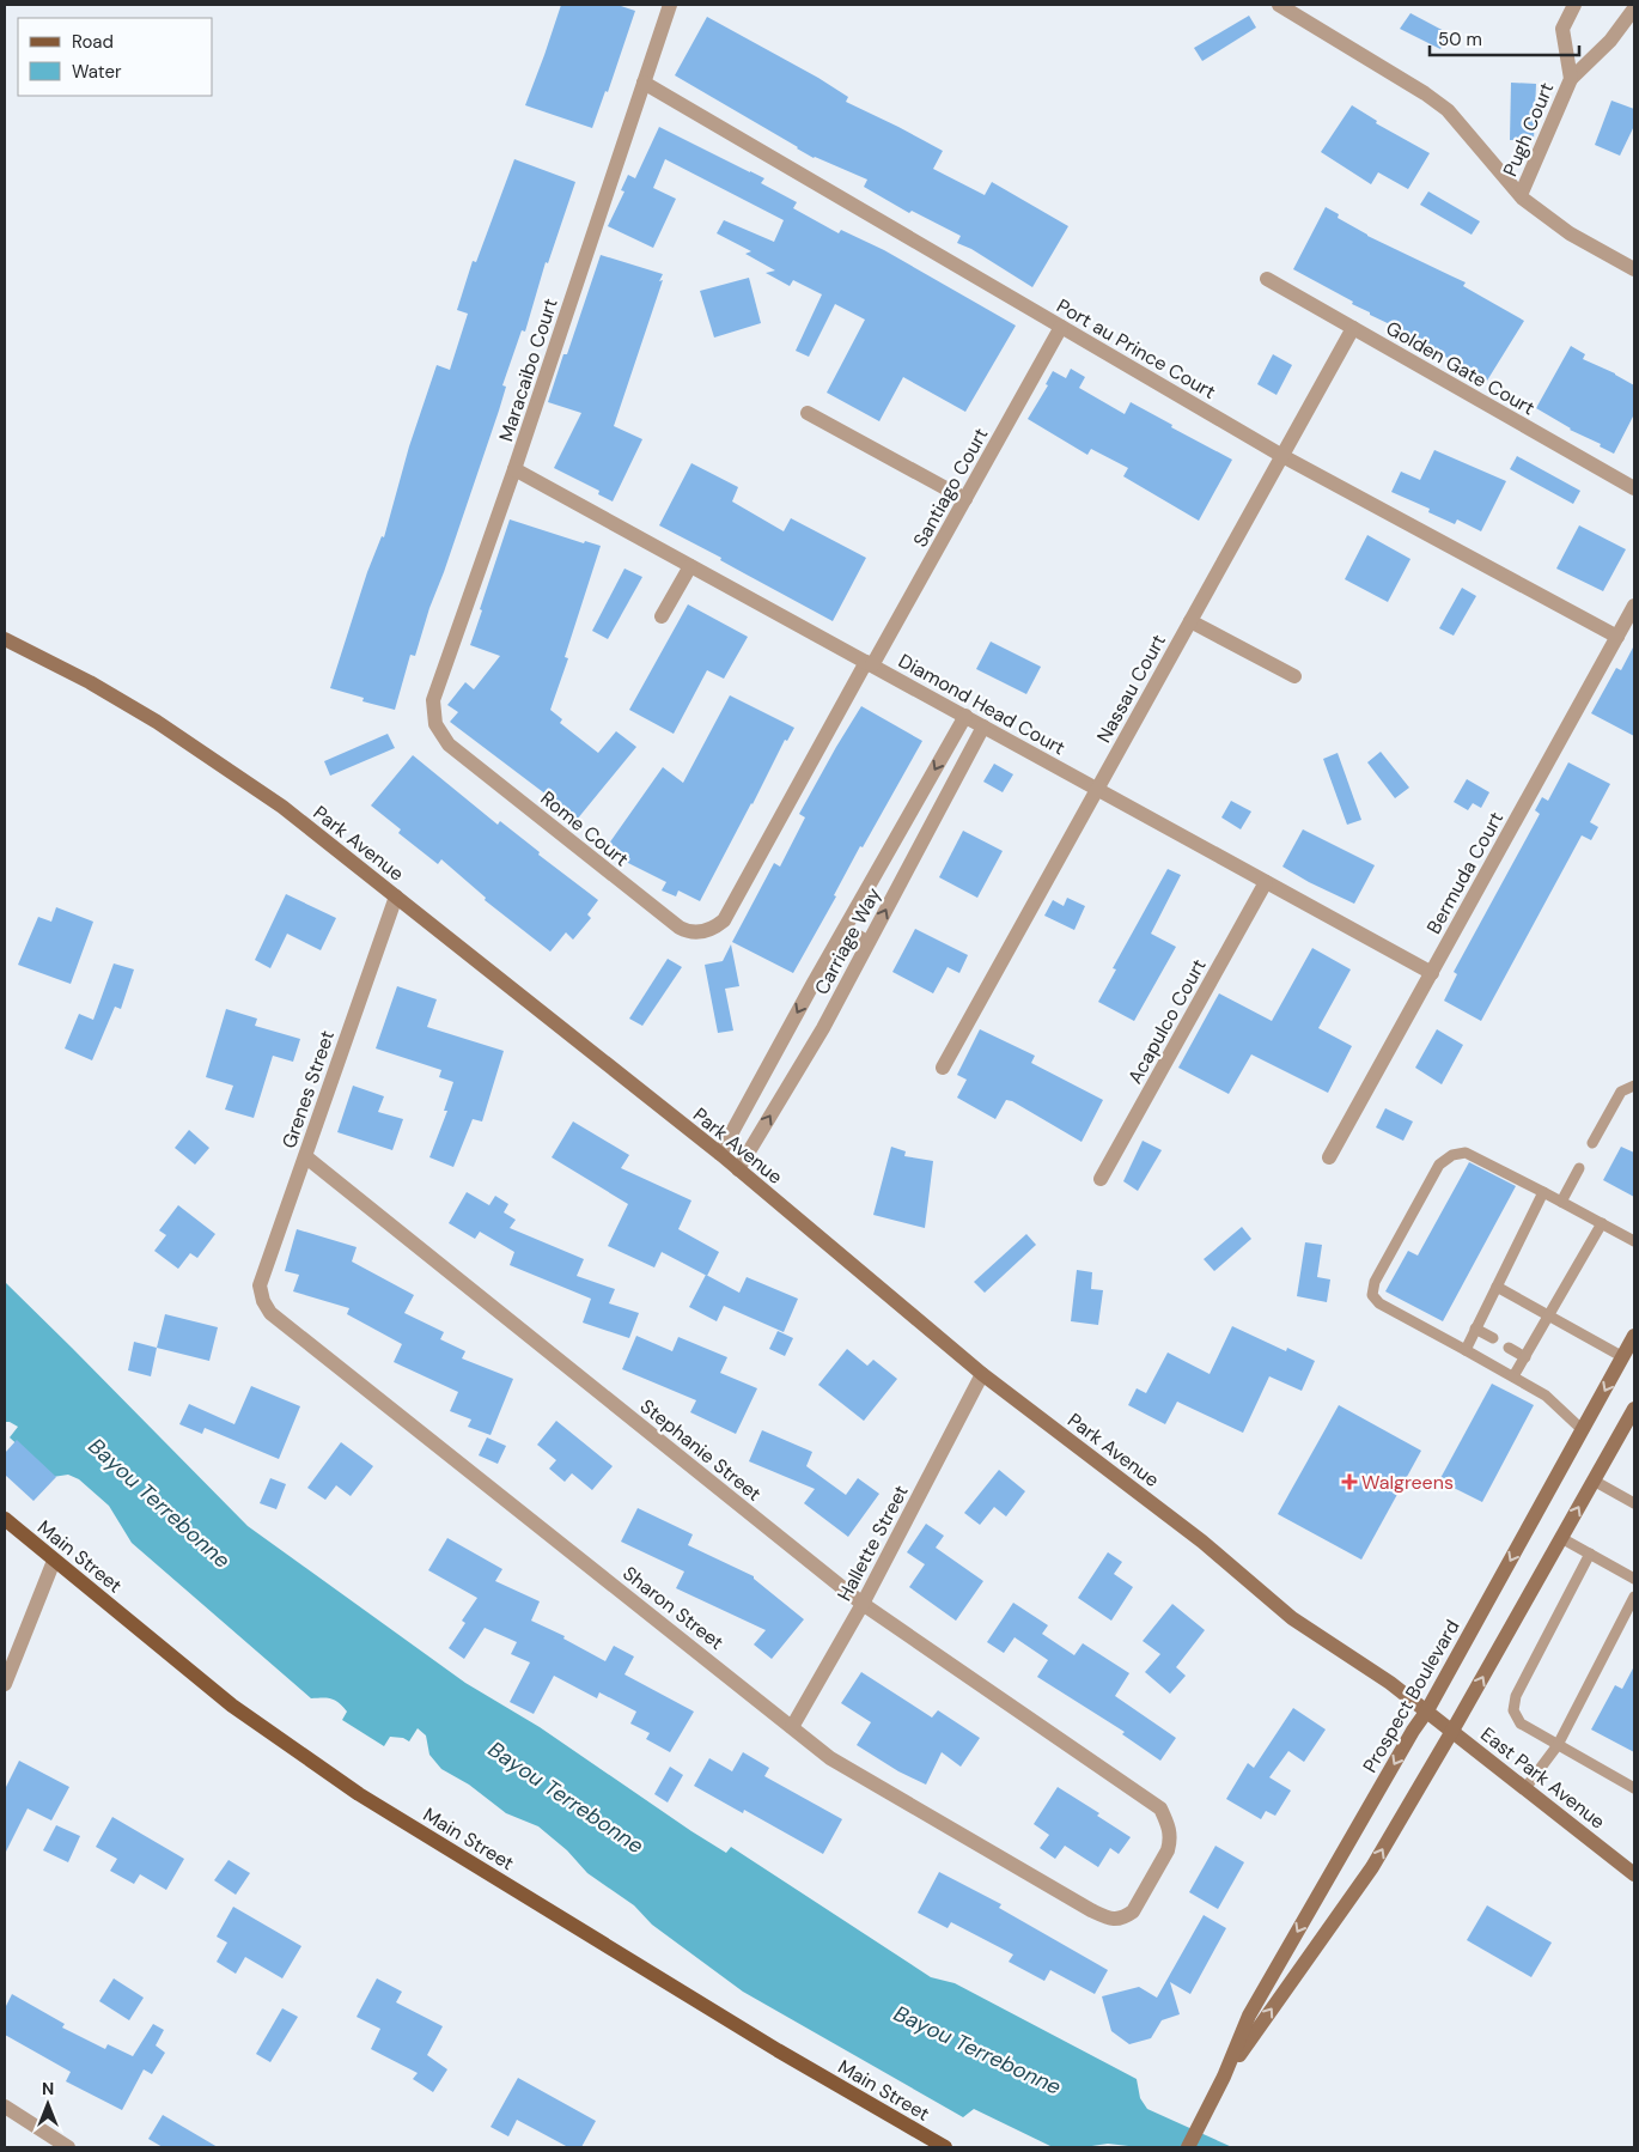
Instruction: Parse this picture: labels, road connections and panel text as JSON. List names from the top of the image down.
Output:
{
  "streets": {
    "main road": [
      "Park Avenue",
      "Main Street",
      "Prospect Boulevard",
      "East Park Avenue"
    ],
    "street": [
      "Pugh Court",
      "Port au Prince Court",
      "Golden Gate Court",
      "Maracaibo Court",
      "Santiago Court",
      "Nassau Court",
      "Diamond Head Court",
      "Rome Court",
      "Bermuda Court",
      "Carriage Way",
      "Acapulco Court",
      "Grenes Street",
      "Stephanie Street",
      "Hallette Street",
      "Sharon Street"
    ]
  },
  "crossings": [
    ["Port au Prince Court", "Maracaibo Court"],
    ["Port au Prince Court", "Santiago Court"],
    ["Port au Prince Court", "Nassau Court"],
    ["Port au Prince Court", "Bermuda Court"],
    ["Golden Gate Court", "Nassau Court"],
    ["Maracaibo Court", "Diamond Head Court"],
    ["Maracaibo Court", "Rome Court"],
    ["Santiago Court", "Diamond Head Court"],
    ["Santiago Court", "Rome Court"],
    ["Nassau Court", "Diamond Head Court"],
    ["Diamond Head Court", "Bermuda Court"],
    ["Diamond Head Court", "Carriage Way"],
    ["Diamond Head Court", "Acapulco Court"],
    ["Park Avenue", "Carriage Way"],
    ["Park Avenue", "Grenes Street"],
    ["Park Avenue", "Hallette Street"],
    ["Park Avenue", "Prospect Boulevard"],
    ["Park Avenue", "East Park Avenue"],
    ["Grenes Street", "Stephanie Street"],
    ["Grenes Street", "Sharon Street"],
    ["Stephanie Street", "Hallette Street"],
    ["Stephanie Street", "Sharon Street"],
    ["Hallette Street", "Sharon Street"],
    ["Prospect Boulevard", "East Park Avenue"]
  ],
  "water": ["Bayou Terrebonne"],
  "places": {
    "health": ["Walgreens"]
  },
  "legend": ["Road", "Water"],
  "scale_bar": "50 m",
  "north": "top"
}
